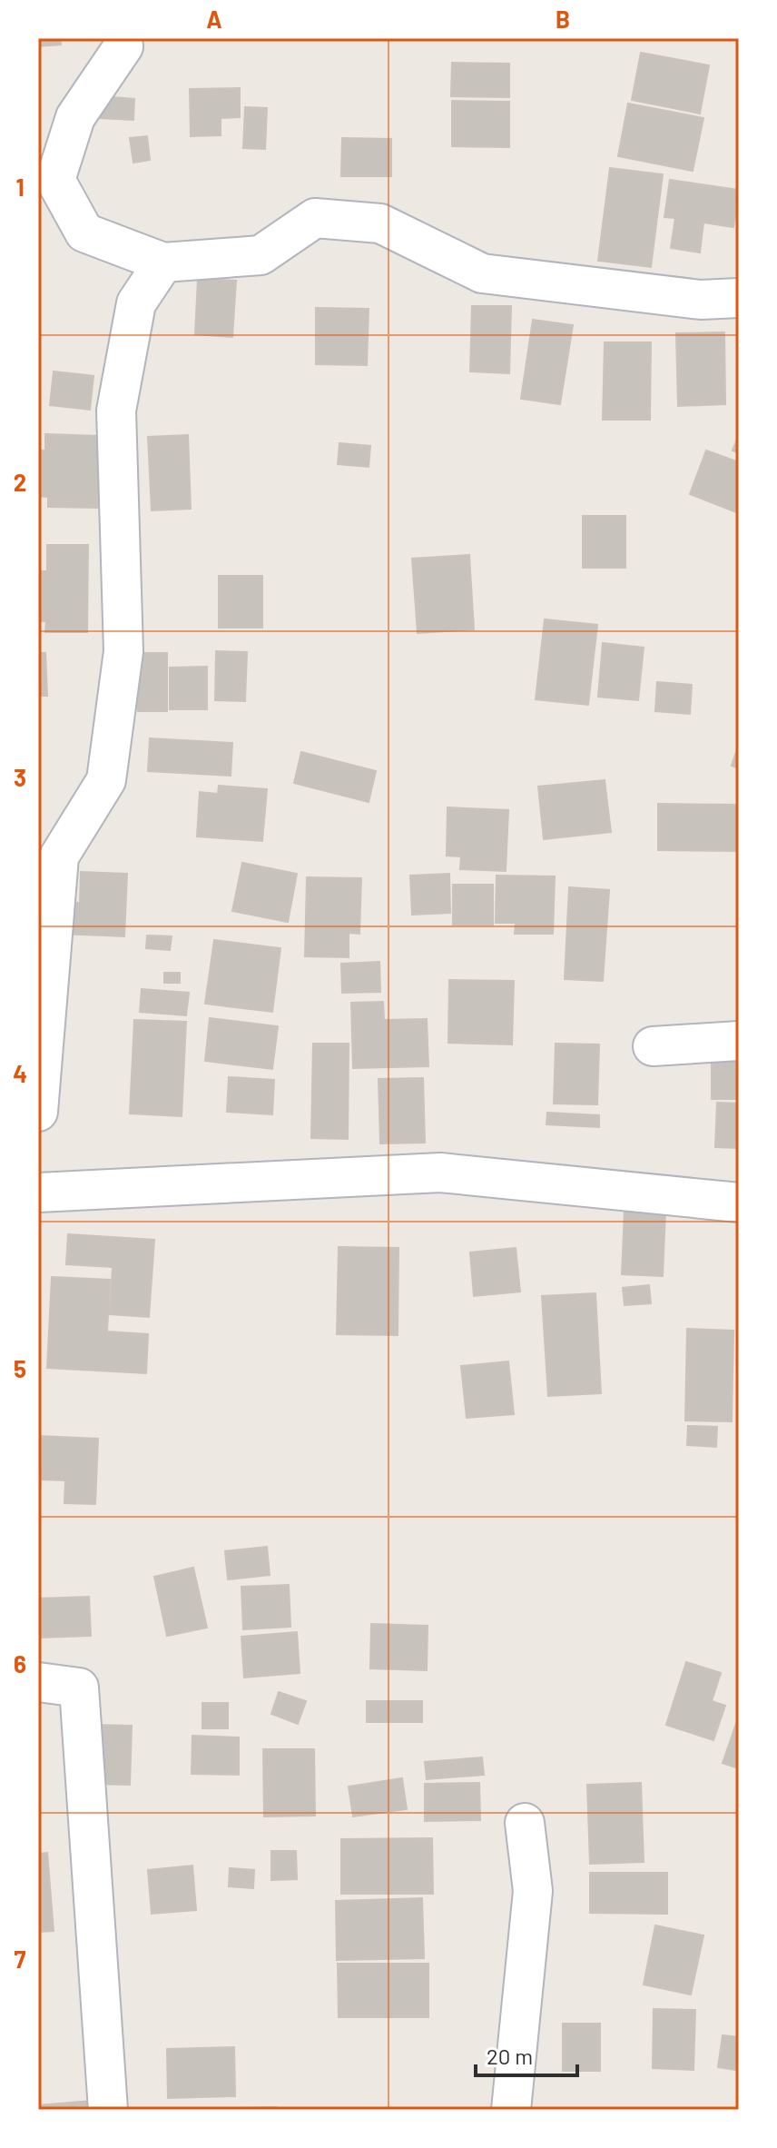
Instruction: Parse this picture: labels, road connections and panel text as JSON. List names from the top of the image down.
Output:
{
  "scale_bar": "20 m",
  "grid": {
    "columns": ["A", "B"],
    "rows": [
      "1",
      "2",
      "3",
      "4",
      "5",
      "6",
      "7"
    ]
  }
}
